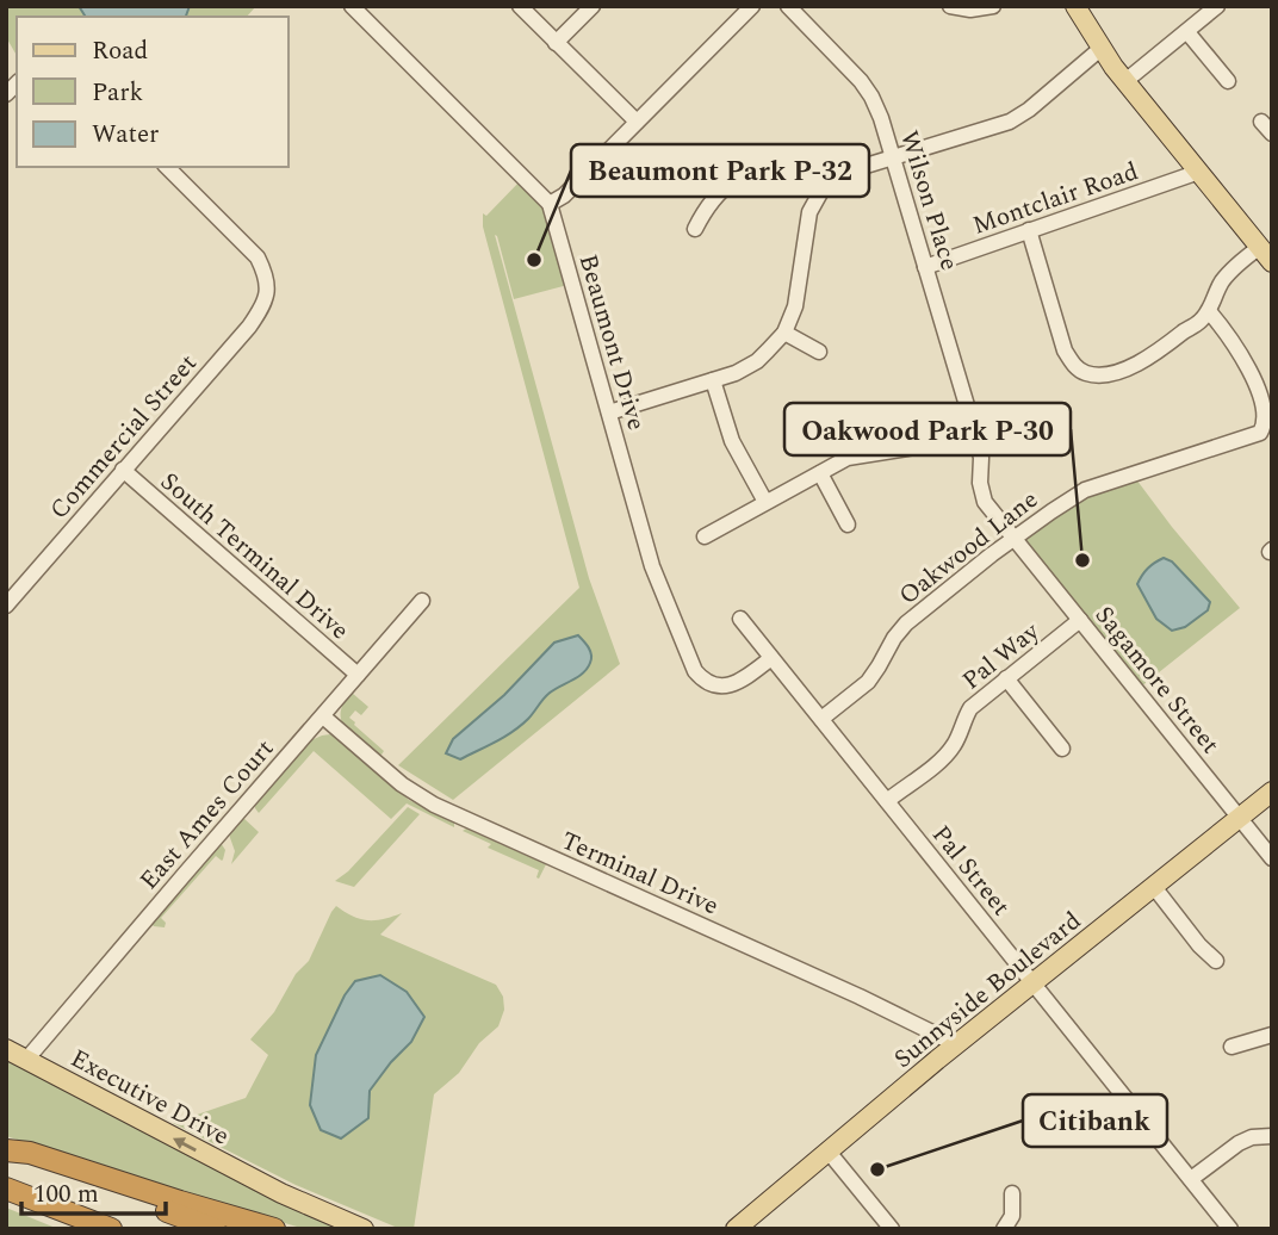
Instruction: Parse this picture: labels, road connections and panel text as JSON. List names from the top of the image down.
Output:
{
  "streets": {
    "main road": ["Sunnyside Boulevard", "Executive Drive"],
    "street": [
      "Montclair Road",
      "Wilson Place",
      "Beaumont Drive",
      "Commercial Street",
      "Oakwood Lane",
      "South Terminal Drive",
      "Pal Way",
      "Sagamore Street",
      "East Ames Court",
      "Pal Street",
      "Terminal Drive"
    ]
  },
  "crossings": [
    ["Montclair Road", "Wilson Place"],
    ["Wilson Place", "Sagamore Street"],
    ["Beaumont Drive", "Pal Street"],
    ["Commercial Street", "South Terminal Drive"],
    ["Oakwood Lane", "Sagamore Street"],
    ["Oakwood Lane", "Pal Street"],
    ["South Terminal Drive", "East Ames Court"],
    ["Pal Way", "Sagamore Street"],
    ["Pal Way", "Pal Street"],
    ["Sagamore Street", "Sunnyside Boulevard"],
    ["East Ames Court", "Terminal Drive"],
    ["East Ames Court", "Executive Drive"],
    ["Pal Street", "Sunnyside Boulevard"],
    ["Terminal Drive", "Sunnyside Boulevard"]
  ],
  "one_way": ["Executive Drive"],
  "places": ["Beaumont Park P-32", "Oakwood Park P-30", "Citibank"],
  "legend": ["Road", "Park", "Water"],
  "scale_bar": "100 m"
}
